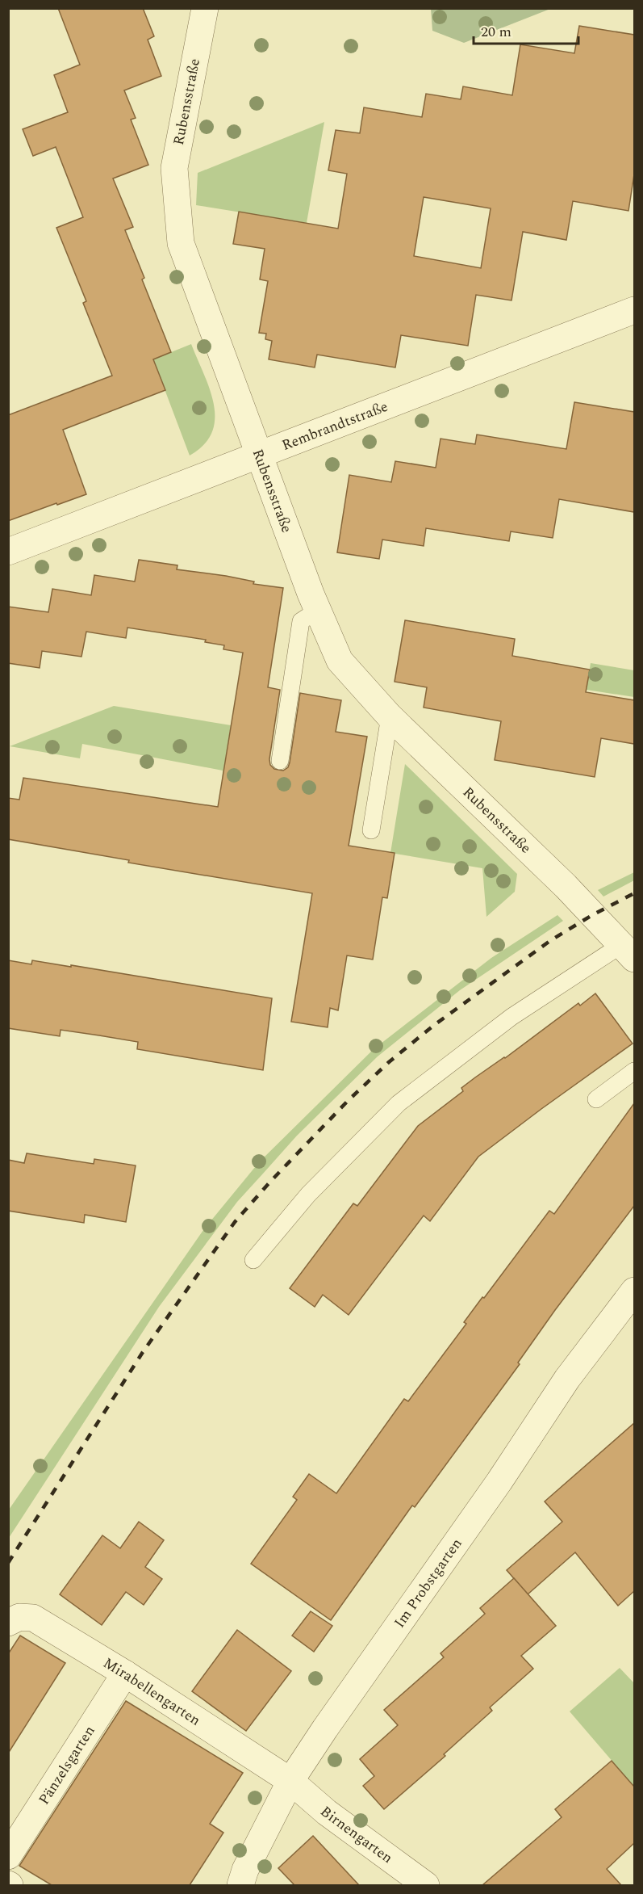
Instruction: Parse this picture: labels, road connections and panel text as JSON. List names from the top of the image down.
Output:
{
  "streets": {
    "street": [
      "Rubensstraße",
      "Rembrandtstraße",
      "Im Probstgarten",
      "Mirabellengarten",
      "Pänzelsgarten",
      "Birnengarten"
    ]
  },
  "crossings": [
    ["Rubensstraße", "Rembrandtstraße"],
    ["Im Probstgarten", "Mirabellengarten"],
    ["Im Probstgarten", "Birnengarten"],
    ["Mirabellengarten", "Pänzelsgarten"],
    ["Mirabellengarten", "Birnengarten"]
  ],
  "scale_bar": "20 m"
}
